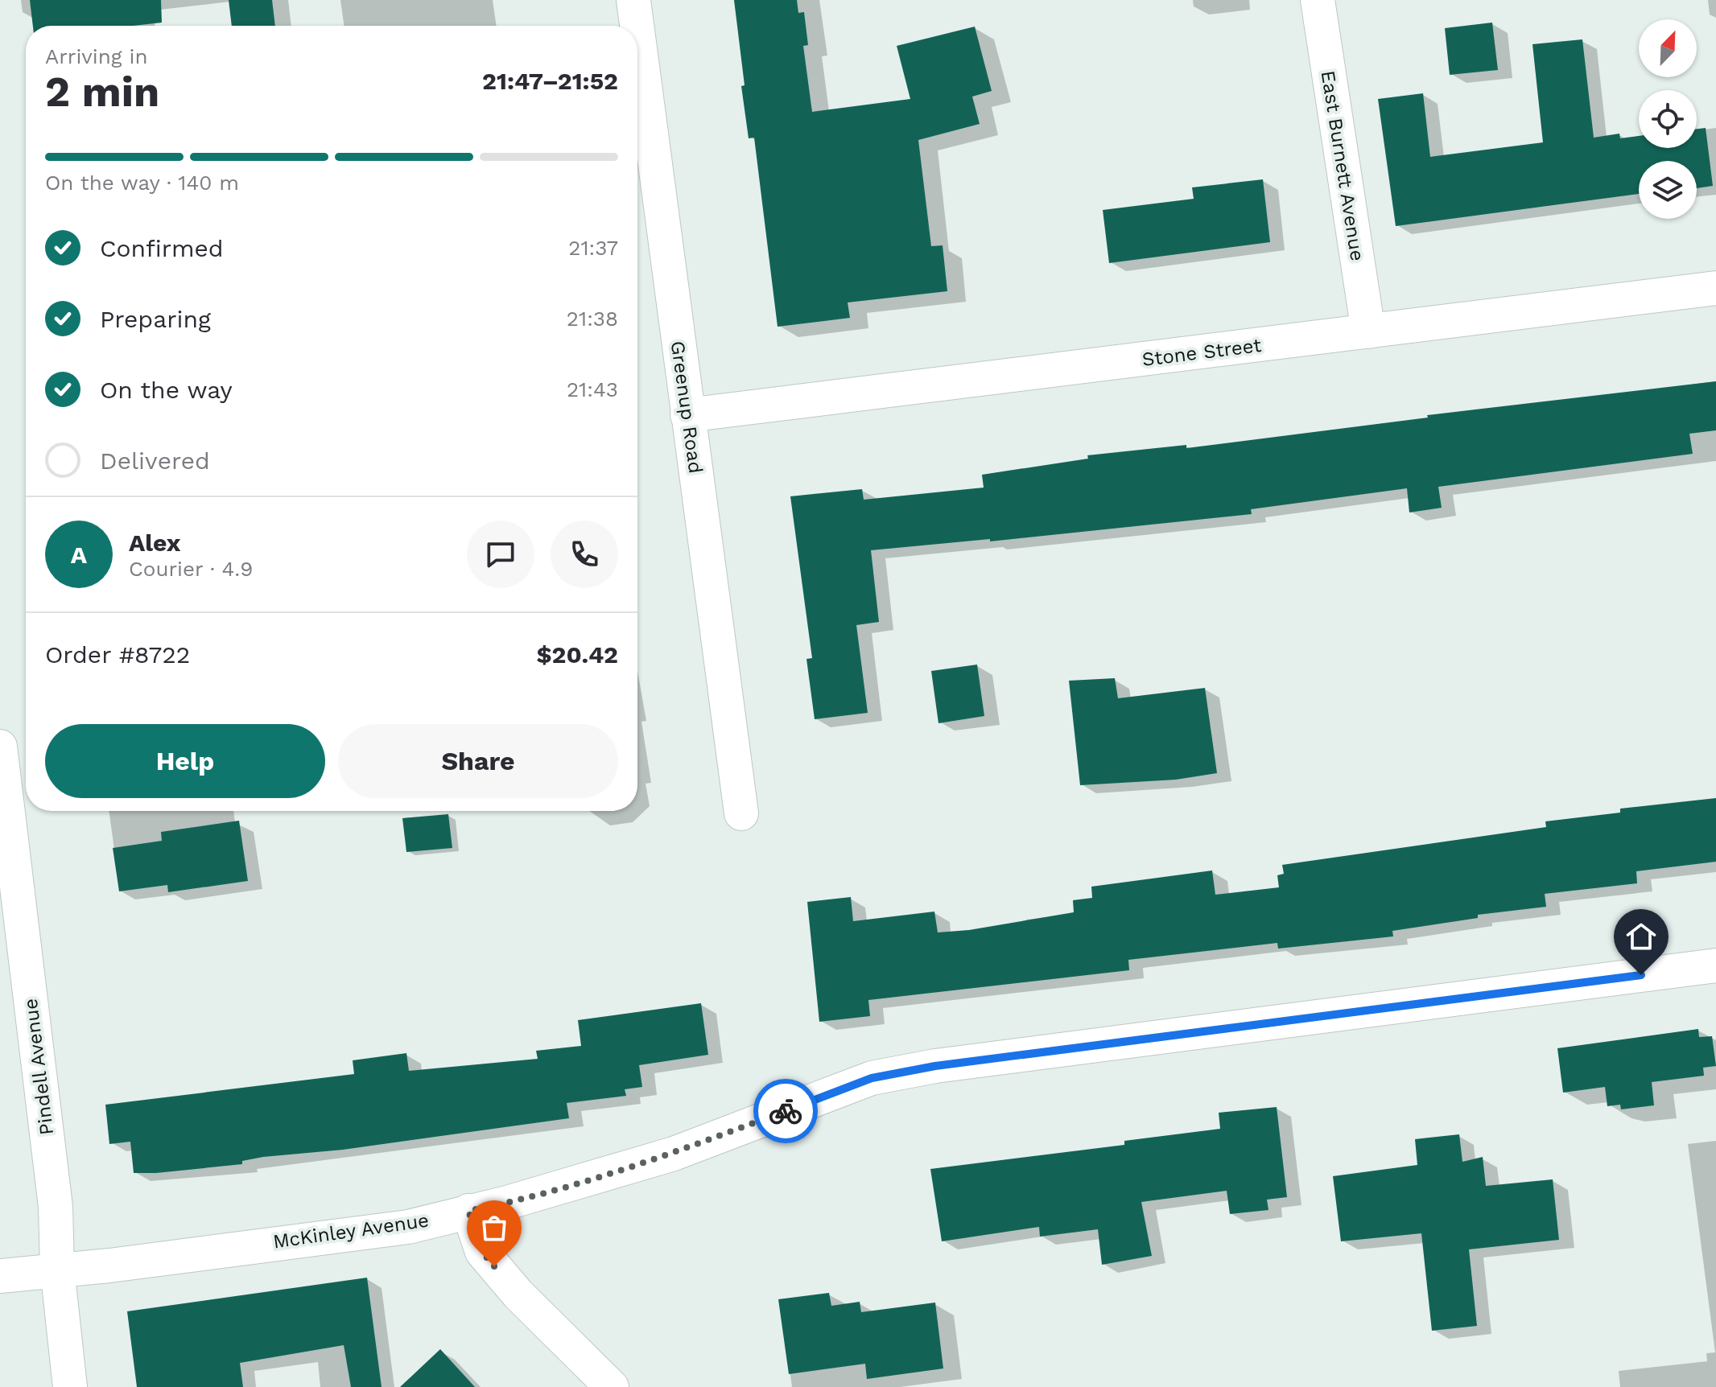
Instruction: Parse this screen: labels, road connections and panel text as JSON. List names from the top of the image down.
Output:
{
  "streets": {
    "street": [
      "East Burnett Avenue",
      "Stone Street",
      "Greenup Road",
      "Pindell Avenue",
      "McKinley Avenue"
    ]
  },
  "crossings": [
    ["East Burnett Avenue", "Stone Street"],
    ["Stone Street", "Greenup Road"],
    ["Pindell Avenue", "McKinley Avenue"]
  ],
  "north": "top right",
  "page": {
    "heading": ["2 min", "Arriving in", "21:47–21:52"],
    "panel": [
      "Alex",
      "Courier · 4.9",
      "Order #8722",
      "$20.42"
    ],
    "bar": "On the way · 140 m",
    "list": [
      ["Confirmed", "21:37"],
      ["Preparing", "21:38"],
      ["On the way", "21:43"],
      "Delivered"
    ],
    "round": "A",
    "buttons": ["Help", "Share"]
  }
}
